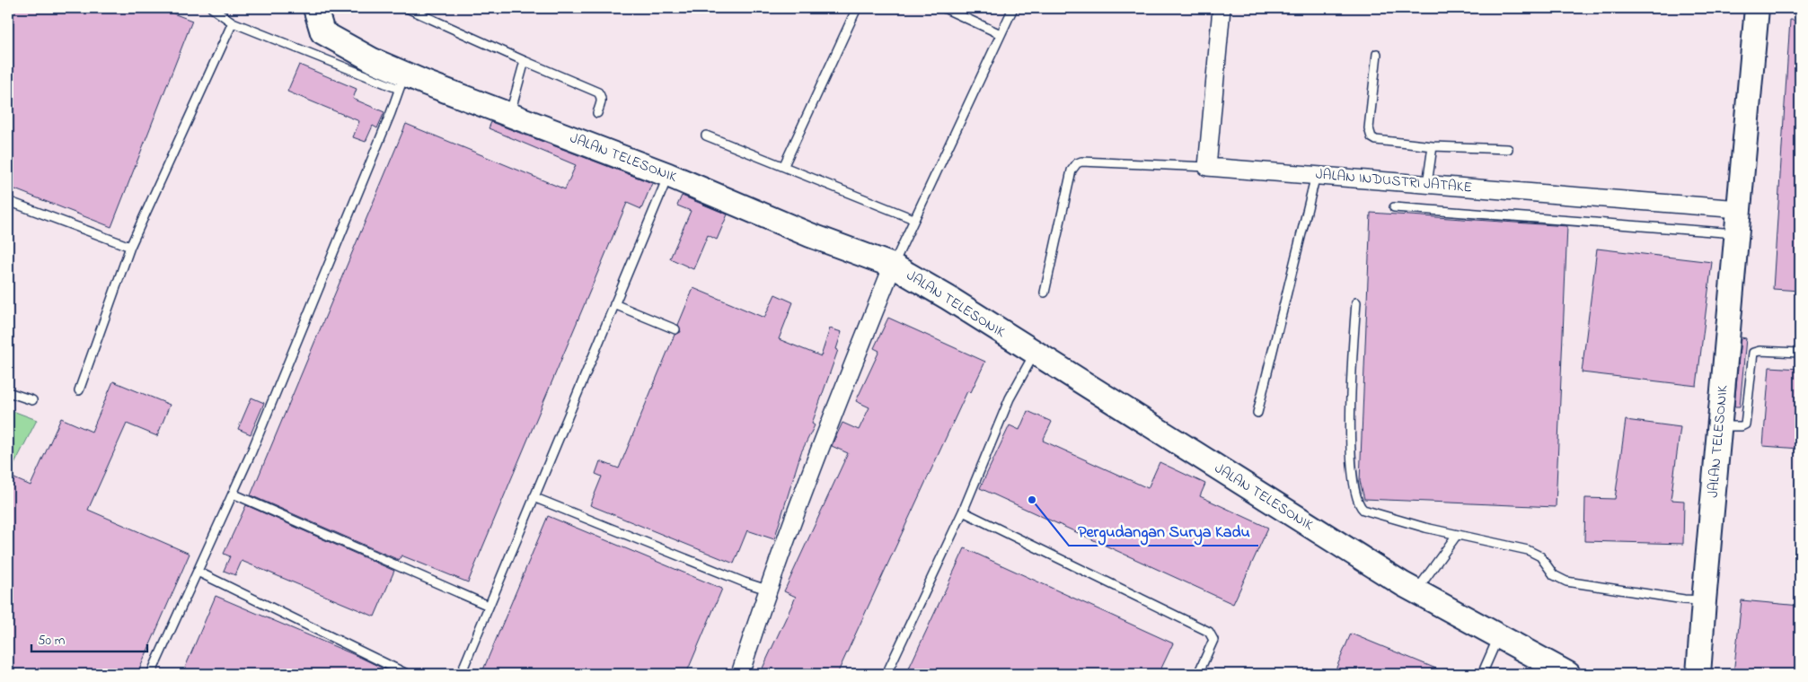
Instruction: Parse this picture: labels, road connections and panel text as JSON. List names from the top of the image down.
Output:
{
  "streets": {
    "street": ["JALAN TELESONIK", "JALAN INDUSTRI JATAKE"]
  },
  "crossings": [
    ["JALAN TELESONIK", "JALAN INDUSTRI JATAKE"]
  ],
  "places": ["Pergudangan Surya Kadu"],
  "scale_bar": "50 m"
}
